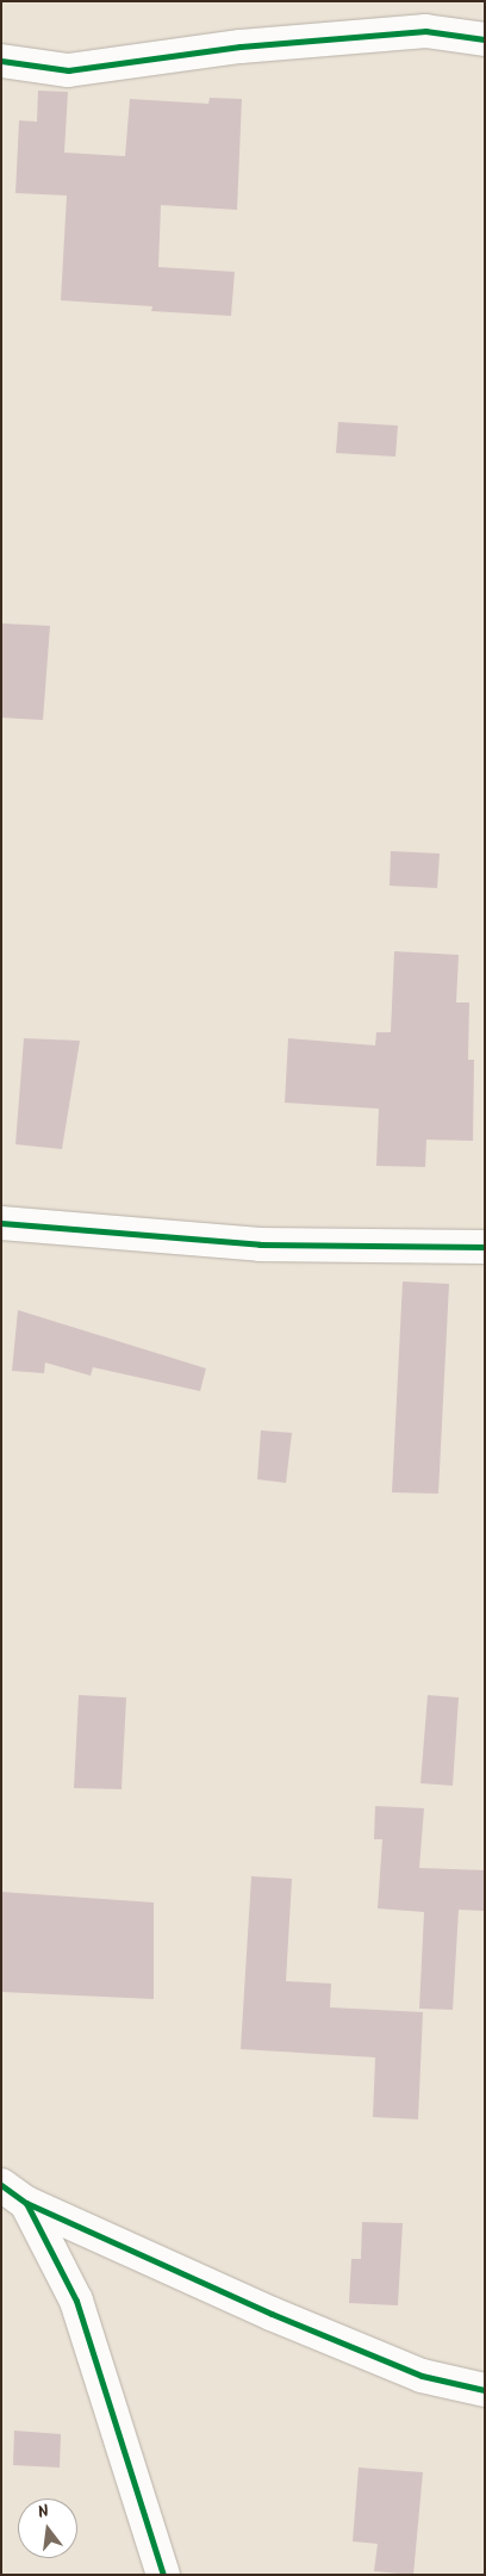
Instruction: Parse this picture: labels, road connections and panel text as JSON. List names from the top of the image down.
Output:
{
  "north": "top"
}
